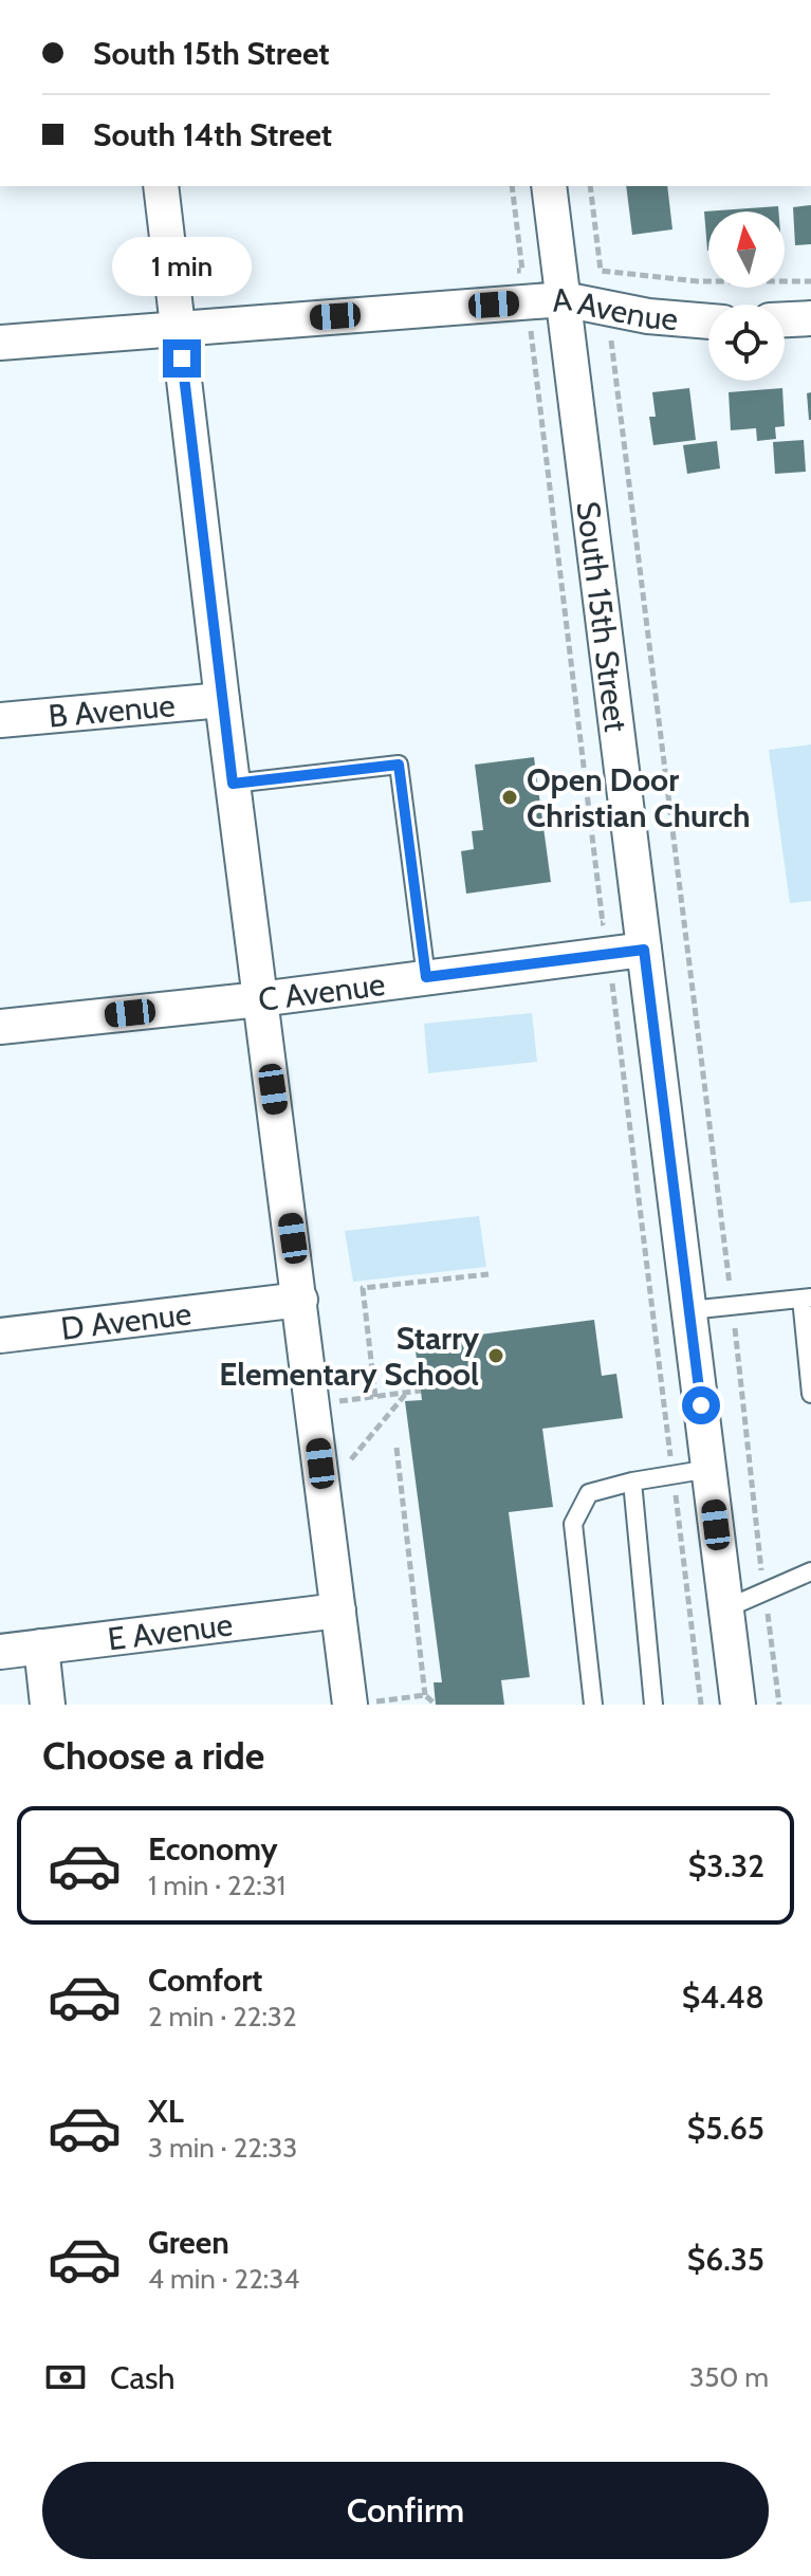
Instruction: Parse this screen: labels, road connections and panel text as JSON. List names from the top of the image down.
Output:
{
  "streets": {
    "street": [
      "A Avenue",
      "South 15th Street",
      "B Avenue",
      "C Avenue",
      "D Avenue",
      "E Avenue"
    ]
  },
  "crossings": [
    ["A Avenue", "South 15th Street"],
    ["South 15th Street", "C Avenue"]
  ],
  "places": ["Open Door Christian Church", "Starry Elementary School"],
  "north": "top",
  "page": {
    "banner": ["South 15th Street", "South 14th Street"],
    "bubble": "1 min",
    "heading": "Choose a ride",
    "list": [
      {
        "name": "Economy",
        "note": "1 min · 22:31",
        "value": "$3.32"
      },
      {
        "name": "Comfort",
        "note": "2 min · 22:32",
        "value": "$4.48"
      },
      {
        "name": "XL",
        "note": "3 min · 22:33",
        "value": "$5.65"
      },
      {
        "name": "Green",
        "note": "4 min · 22:34",
        "value": "$6.35"
      }
    ],
    "pay": ["Cash", "350 m"],
    "buttons": "Confirm"
  }
}
